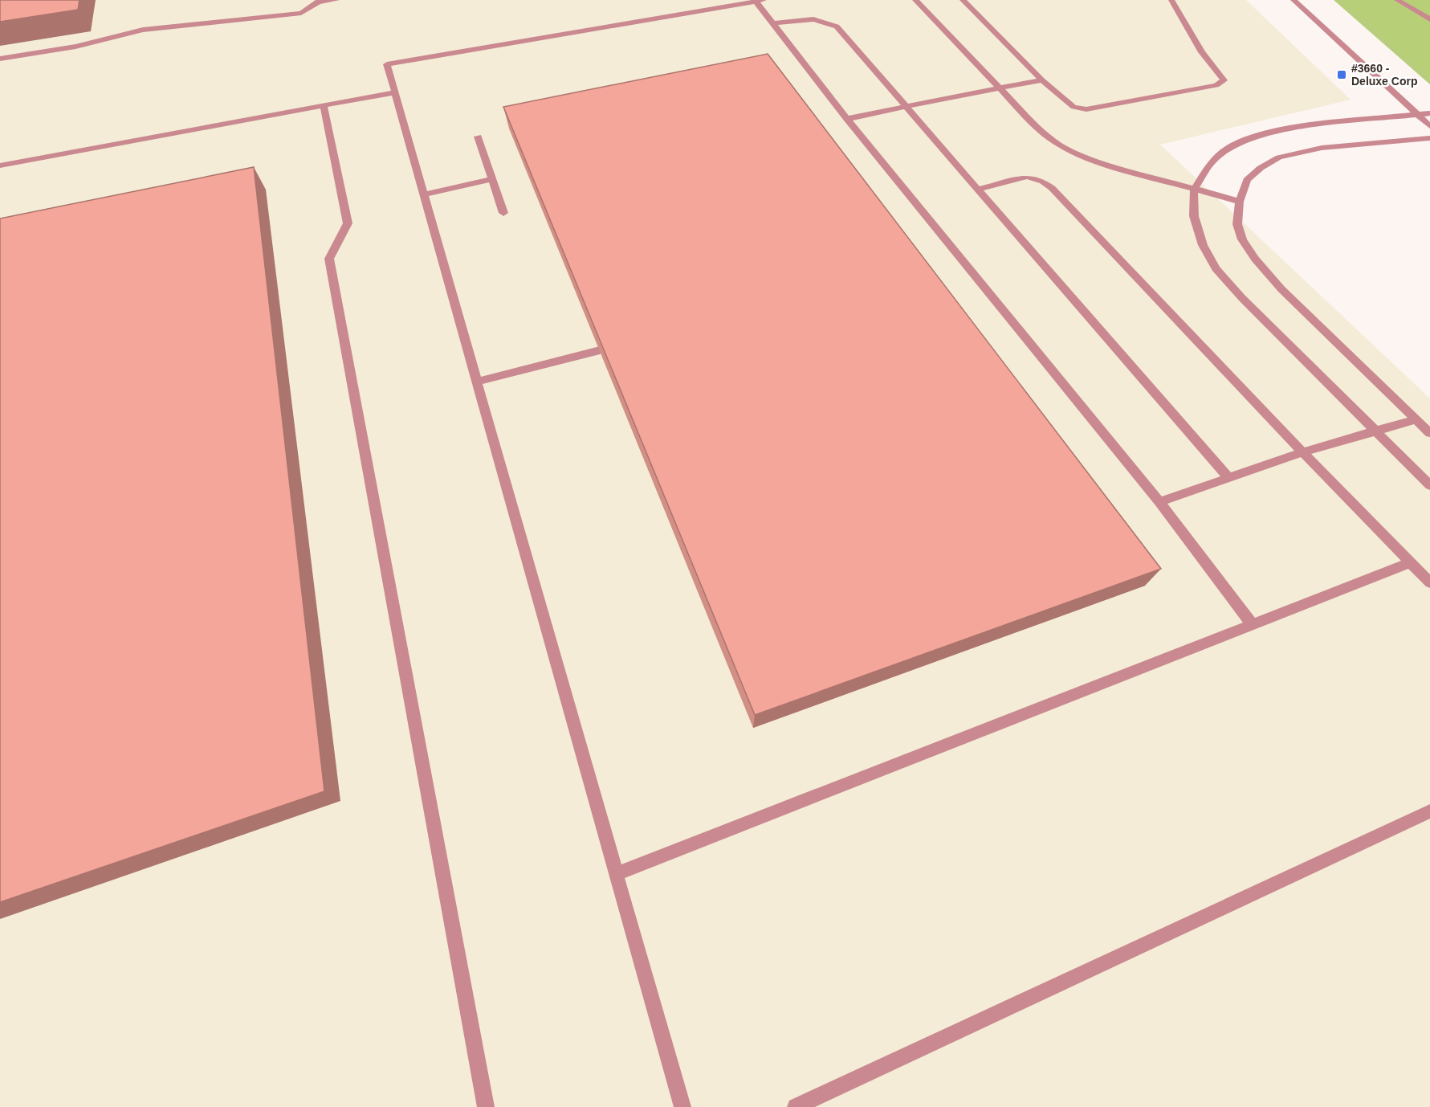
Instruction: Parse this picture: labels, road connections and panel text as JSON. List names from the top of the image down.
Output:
{
  "places": {
    "transit": ["#3660 - Deluxe Corp"]
  }
}
